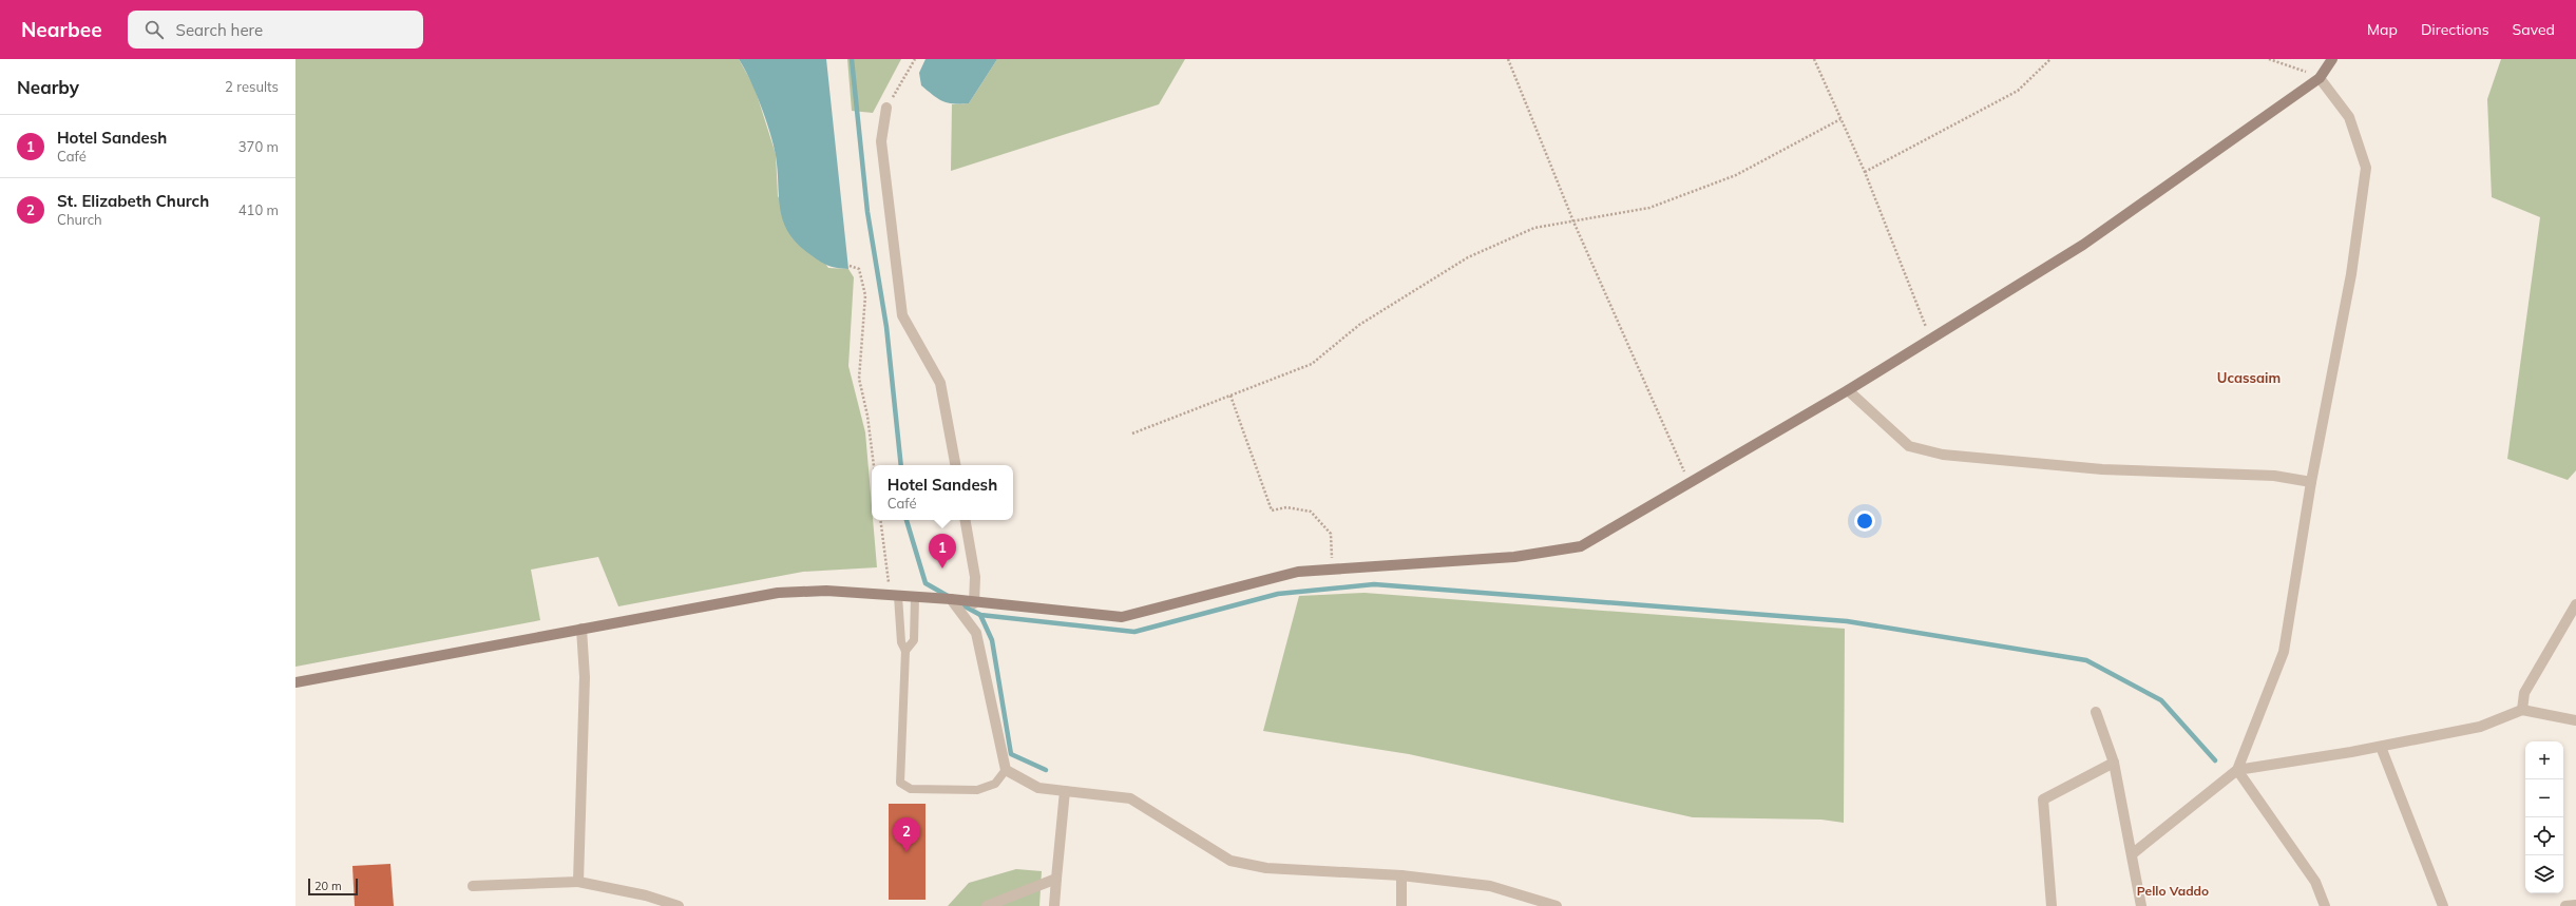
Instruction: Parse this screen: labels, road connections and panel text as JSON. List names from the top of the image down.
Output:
{
  "districts": ["Ucassaim", "Pello Vaddo"],
  "scale_bar": "20 m",
  "page": {
    "header": "Nearbee",
    "search": "Search here",
    "nav": ["Map", "Directions", "Saved"],
    "heading": ["Nearby", "2 results"],
    "list": [
      {
        "mark": "1",
        "name": "Hotel Sandesh",
        "note": "Café",
        "value": "370 m"
      },
      {
        "mark": "2",
        "name": "St. Elizabeth Church",
        "note": "Church",
        "value": "410 m"
      }
    ],
    "popup": ["Hotel Sandesh", "Café"],
    "pins": ["1", "2"],
    "map_buttons": ["+", "−"],
    "scale": "20 m"
  }
}
